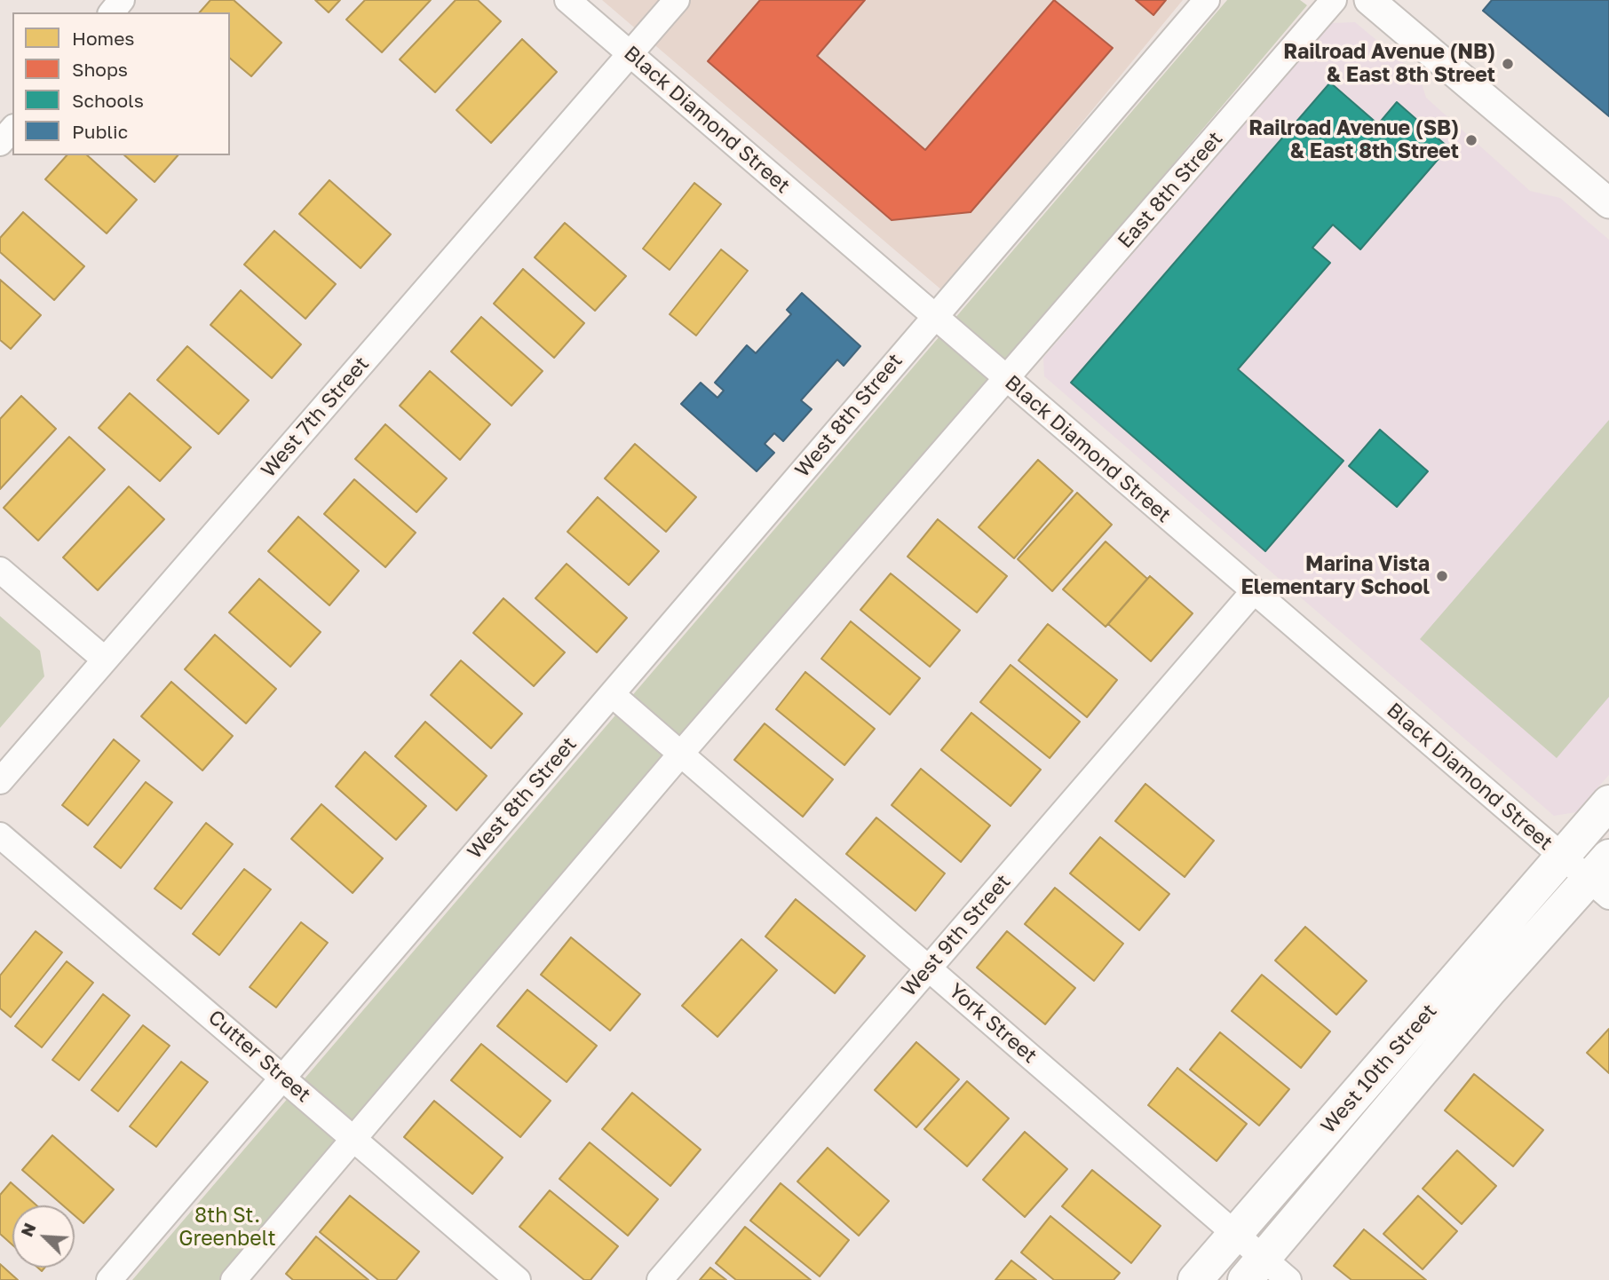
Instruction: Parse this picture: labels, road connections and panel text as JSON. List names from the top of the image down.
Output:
{
  "streets": {
    "main road": ["West 10th Street"],
    "street": [
      "Black Diamond Street",
      "East 8th Street",
      "West 8th Street",
      "West 7th Street",
      "West 9th Street",
      "York Street",
      "Cutter Street"
    ]
  },
  "crossings": [
    ["Black Diamond Street", "East 8th Street"],
    ["Black Diamond Street", "West 8th Street"],
    ["Black Diamond Street", "West 7th Street"],
    ["Black Diamond Street", "West 9th Street"],
    ["Black Diamond Street", "West 10th Street"],
    ["West 8th Street", "York Street"],
    ["West 8th Street", "Cutter Street"],
    ["West 9th Street", "York Street"],
    ["York Street", "West 10th Street"]
  ],
  "parks": ["8th St. Greenbelt"],
  "places": ["Railroad Avenue (NB) & East 8th Street", "Railroad Avenue (SB) & East 8th Street", "Marina Vista Elementary School"],
  "legend": [
    "Homes",
    "Shops",
    "Schools",
    "Public"
  ],
  "north": "top left"
}
